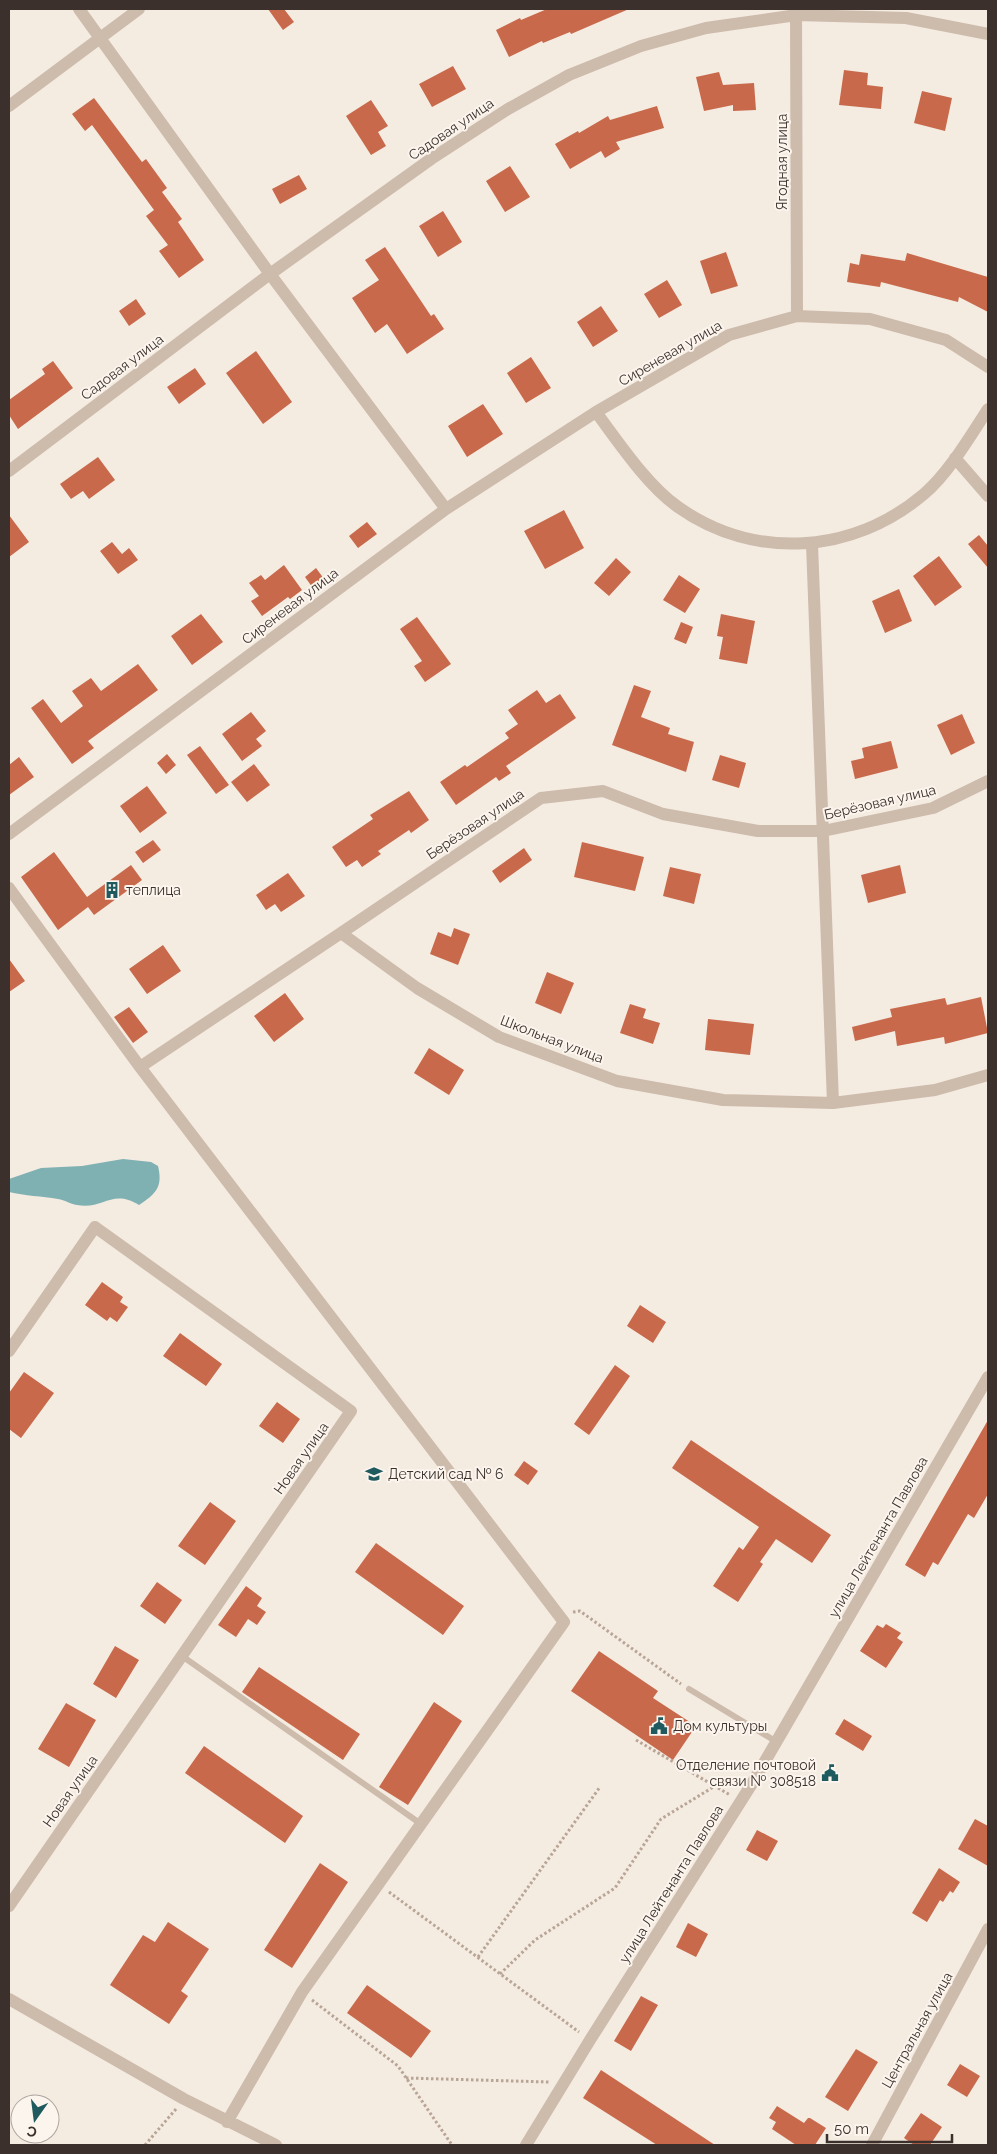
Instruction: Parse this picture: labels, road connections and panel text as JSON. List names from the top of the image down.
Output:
{
  "streets": {
    "street": [
      "Садовая улица",
      "Ягодная улица",
      "Сиреневая улица",
      "Берёзовая улица",
      "Школьная улица",
      "Новая улица",
      "улица Лейтенанта Павлова",
      "Центральная улица"
    ]
  },
  "crossings": [
    ["Садовая улица", "Ягодная улица"],
    ["Ягодная улица", "Сиреневая улица"],
    ["Берёзовая улица", "Школьная улица"]
  ],
  "places": {
    "building": ["теплица"],
    "school or university": ["Детский сад № 6"],
    "public building": ["Дом культуры", "Отделение почтовой связи № 308518"]
  },
  "scale_bar": "50 m",
  "north": "bottom"
}
